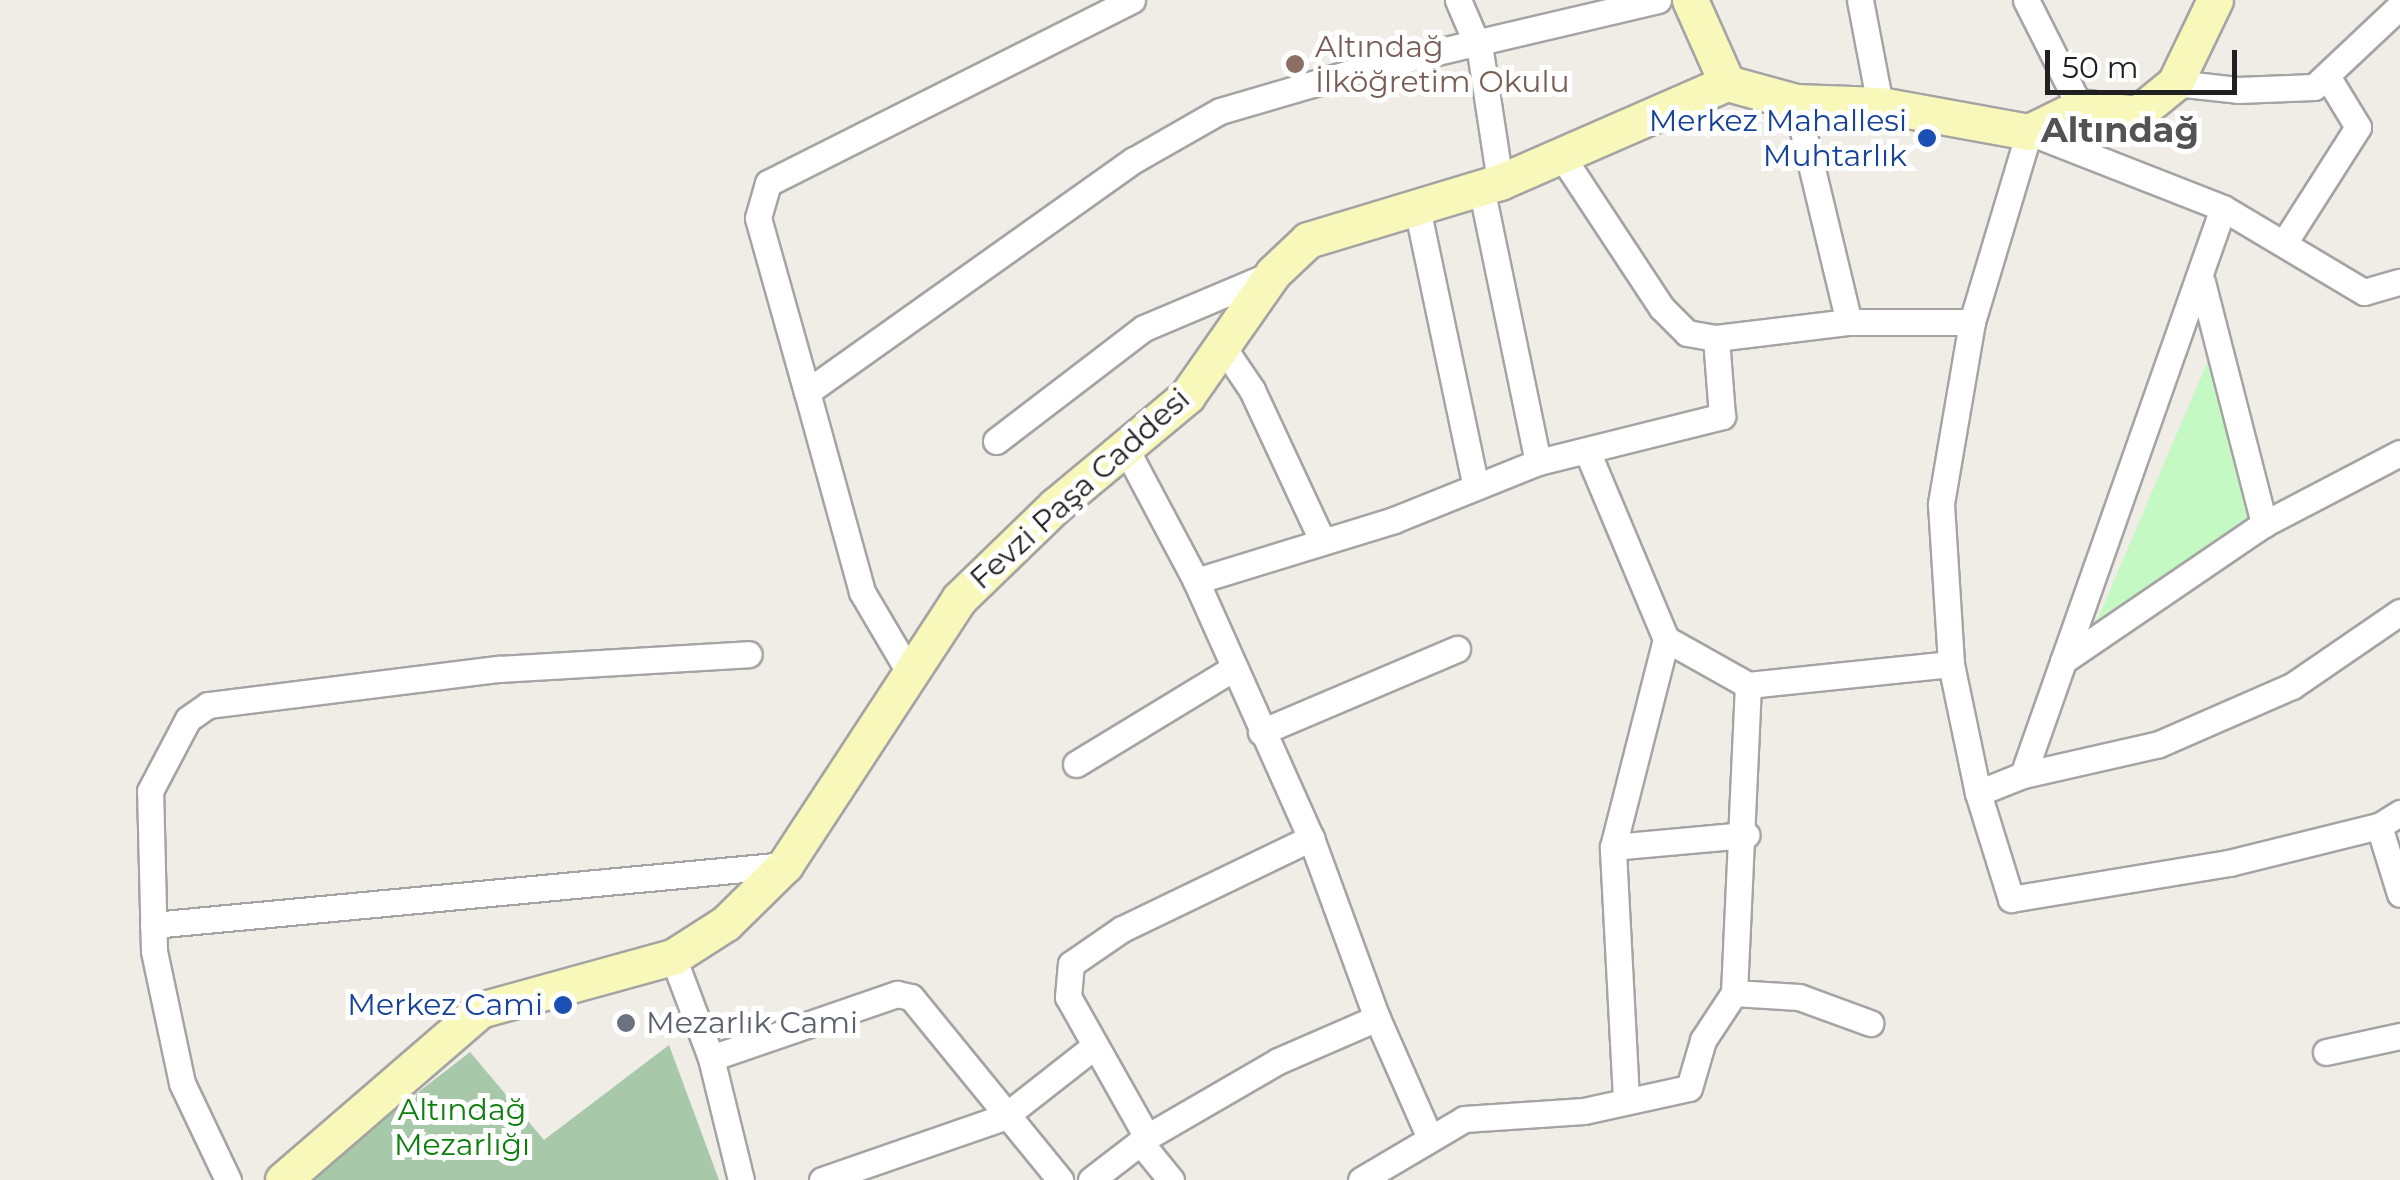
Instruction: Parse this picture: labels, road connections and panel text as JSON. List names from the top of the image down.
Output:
{
  "streets": {
    "street": ["Fevzi Paşa Caddesi"]
  },
  "districts": ["Altındağ"],
  "parks": ["Altındağ Mezarlığı"],
  "places": [
    "Altındağ İlköğretim Okulu",
    "Merkez Mahallesi Muhtarlık",
    "Merkez Cami",
    "Mezarlık Cami"
  ],
  "scale_bar": "50 m"
}
